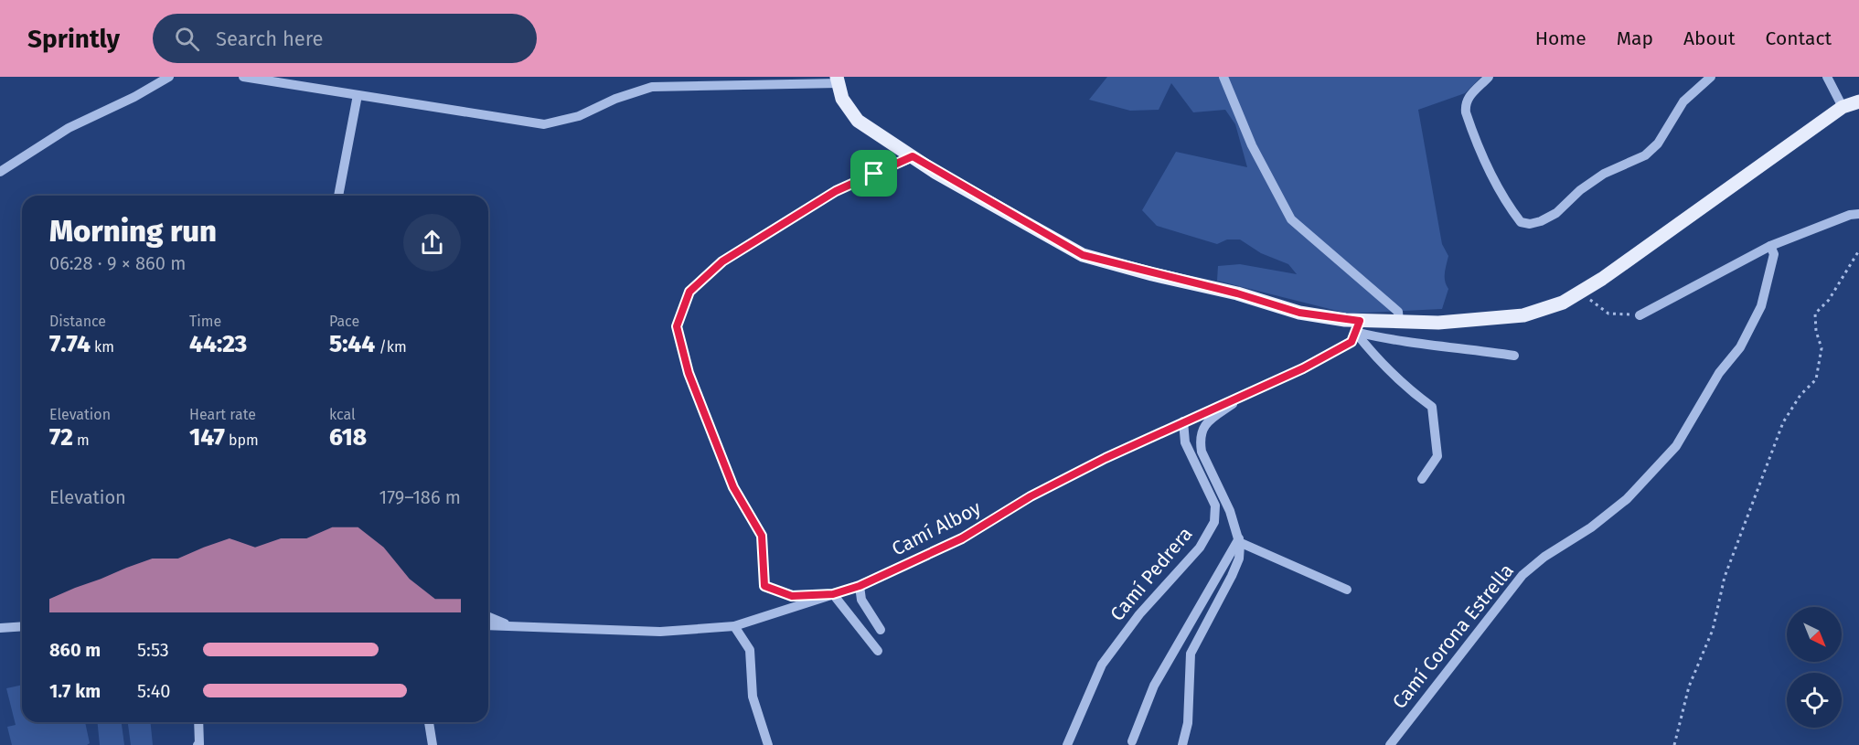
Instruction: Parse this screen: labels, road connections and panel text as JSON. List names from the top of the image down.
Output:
{
  "streets": {
    "street": ["Camí Alboy", "Camí Pedrera", "Camí Corona Estrella"]
  },
  "crossings": [
    ["Camí Alboy", "Camí Pedrera"]
  ],
  "north": "bottom right",
  "page": {
    "header": "Sprintly",
    "search": "Search here",
    "nav": [
      "Home",
      "Map",
      "About",
      "Contact"
    ],
    "heading": ["Morning run", "06:28 · 9 × 860 m"],
    "stats": [
      ["Distance", "7.74 km"],
      ["Time", "44:23"],
      ["Pace", "5:44 /km"],
      ["Elevation", "72 m"],
      ["Heart rate", "147 bpm"],
      ["kcal", "618"]
    ],
    "chart": ["Elevation", "179–186 m"],
    "list": [
      {
        "name": "860 m",
        "note": "5:53"
      },
      {
        "name": "1.7 km",
        "note": "5:40"
      }
    ]
  }
}
